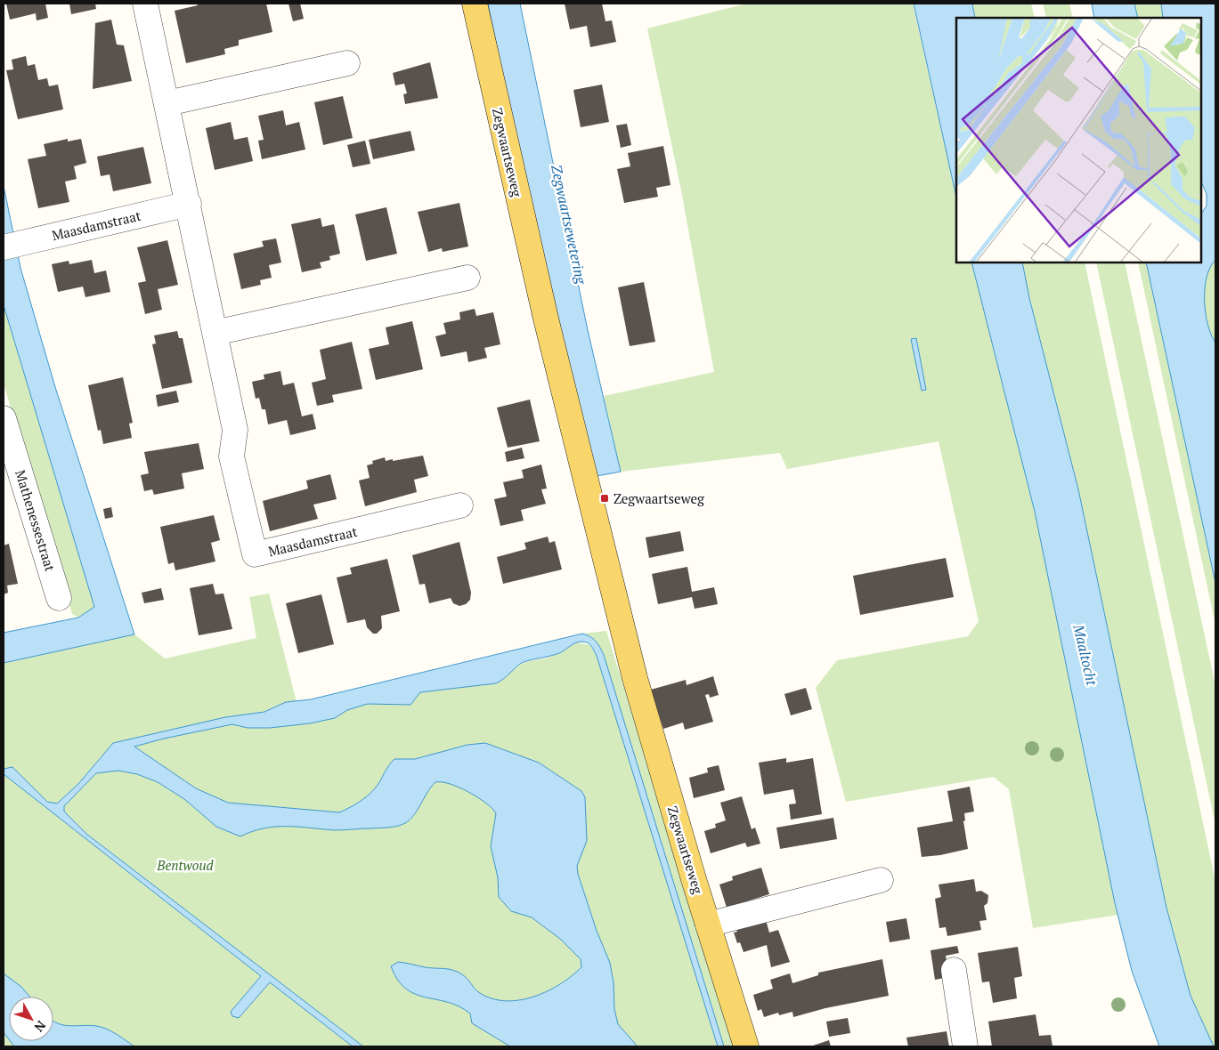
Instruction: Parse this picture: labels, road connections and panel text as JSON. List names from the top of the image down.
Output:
{
  "streets": {
    "main road": ["Zegwaartseweg"],
    "street": ["Maasdamstraat", "Mathenessestraat"]
  },
  "water": ["Zegwaartsewetering", "Maaltocht"],
  "parks": ["Bentwoud"],
  "places": {
    "transit": ["Zegwaartseweg"]
  },
  "north": "bottom right"
}
